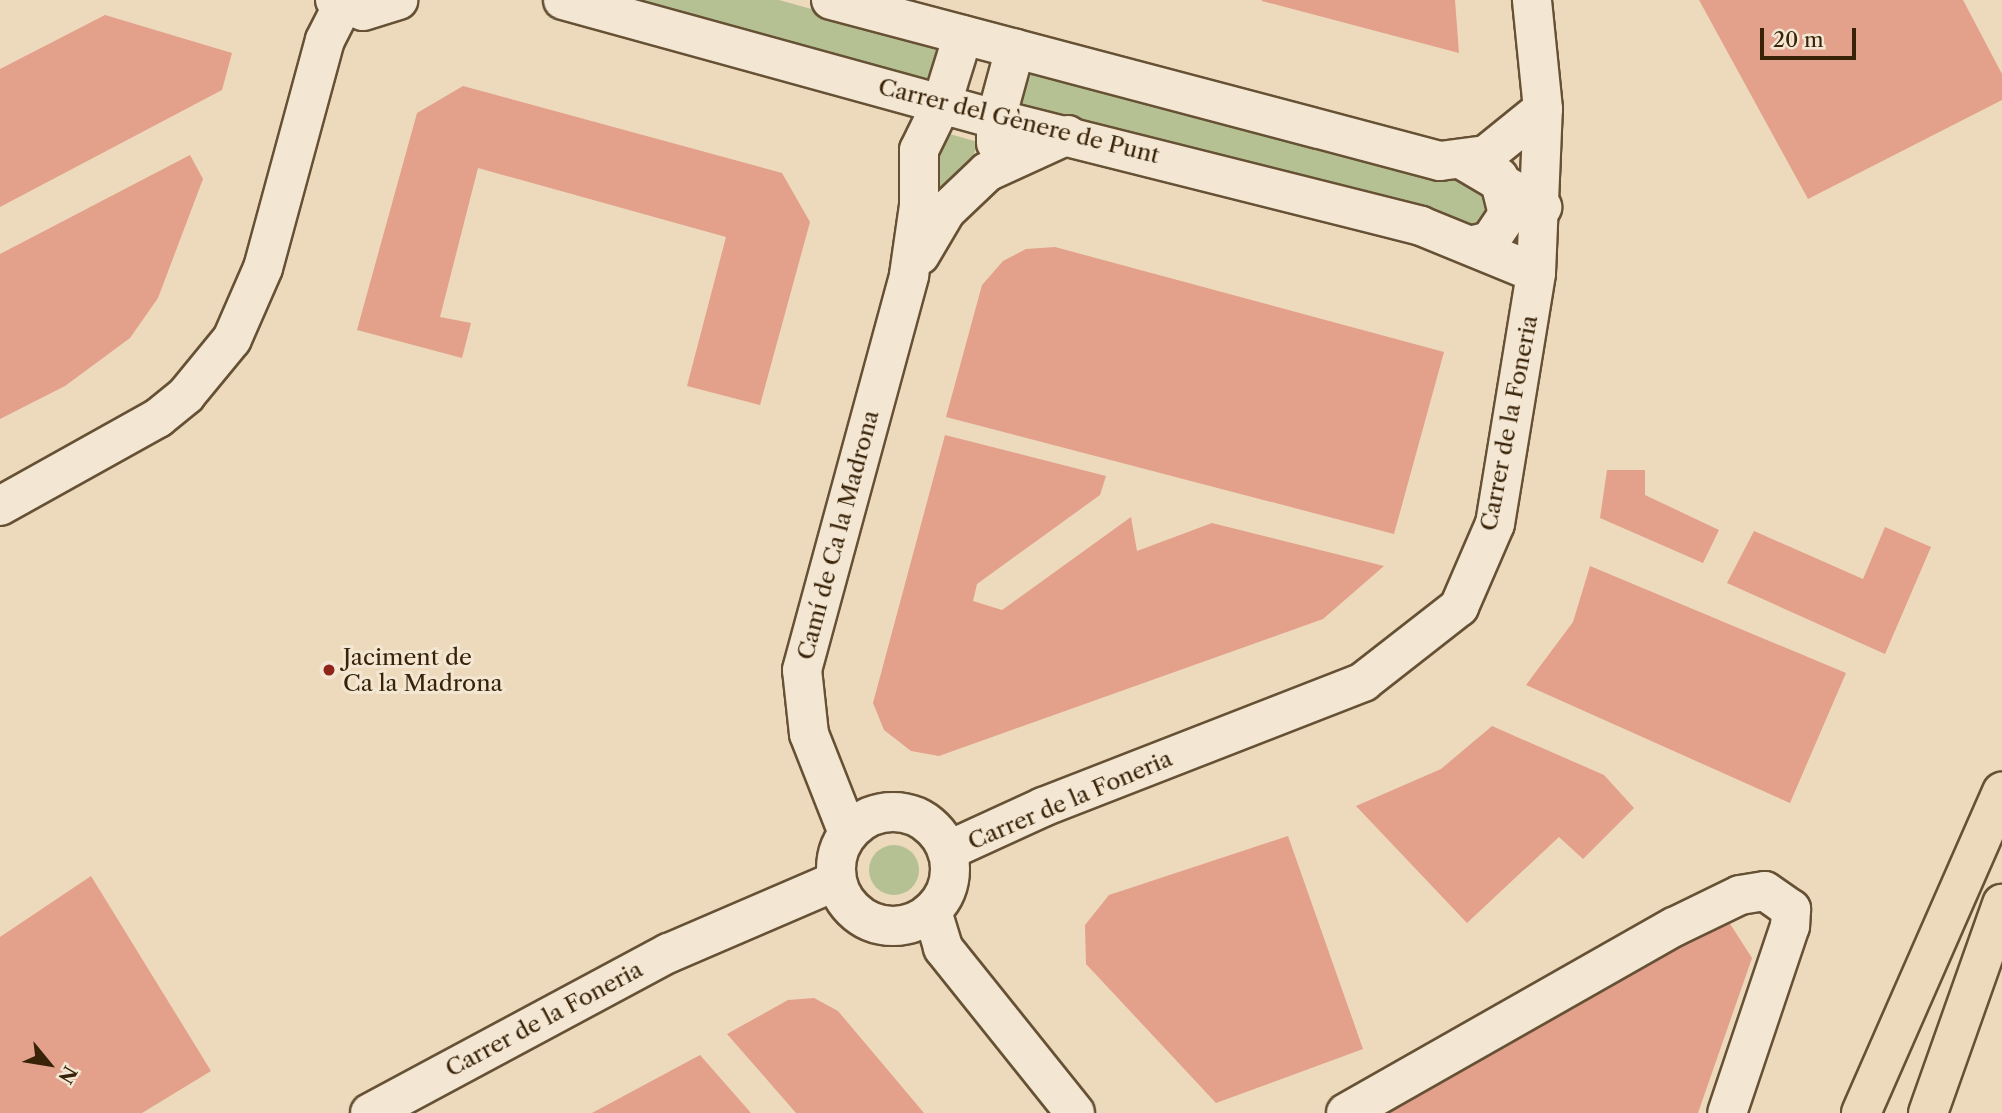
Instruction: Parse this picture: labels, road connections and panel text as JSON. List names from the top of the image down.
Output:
{
  "streets": {
    "street": ["Carrer del Gènere de Punt", "Carrer de la Foneria", "Camí de Ca la Madrona"]
  },
  "crossings": [
    ["Carrer del Gènere de Punt", "Carrer de la Foneria"],
    ["Carrer del Gènere de Punt", "Camí de Ca la Madrona"],
    ["Carrer de la Foneria", "Camí de Ca la Madrona"]
  ],
  "places": ["Jaciment de Ca la Madrona"],
  "scale_bar": "20 m",
  "north": "bottom right"
}
